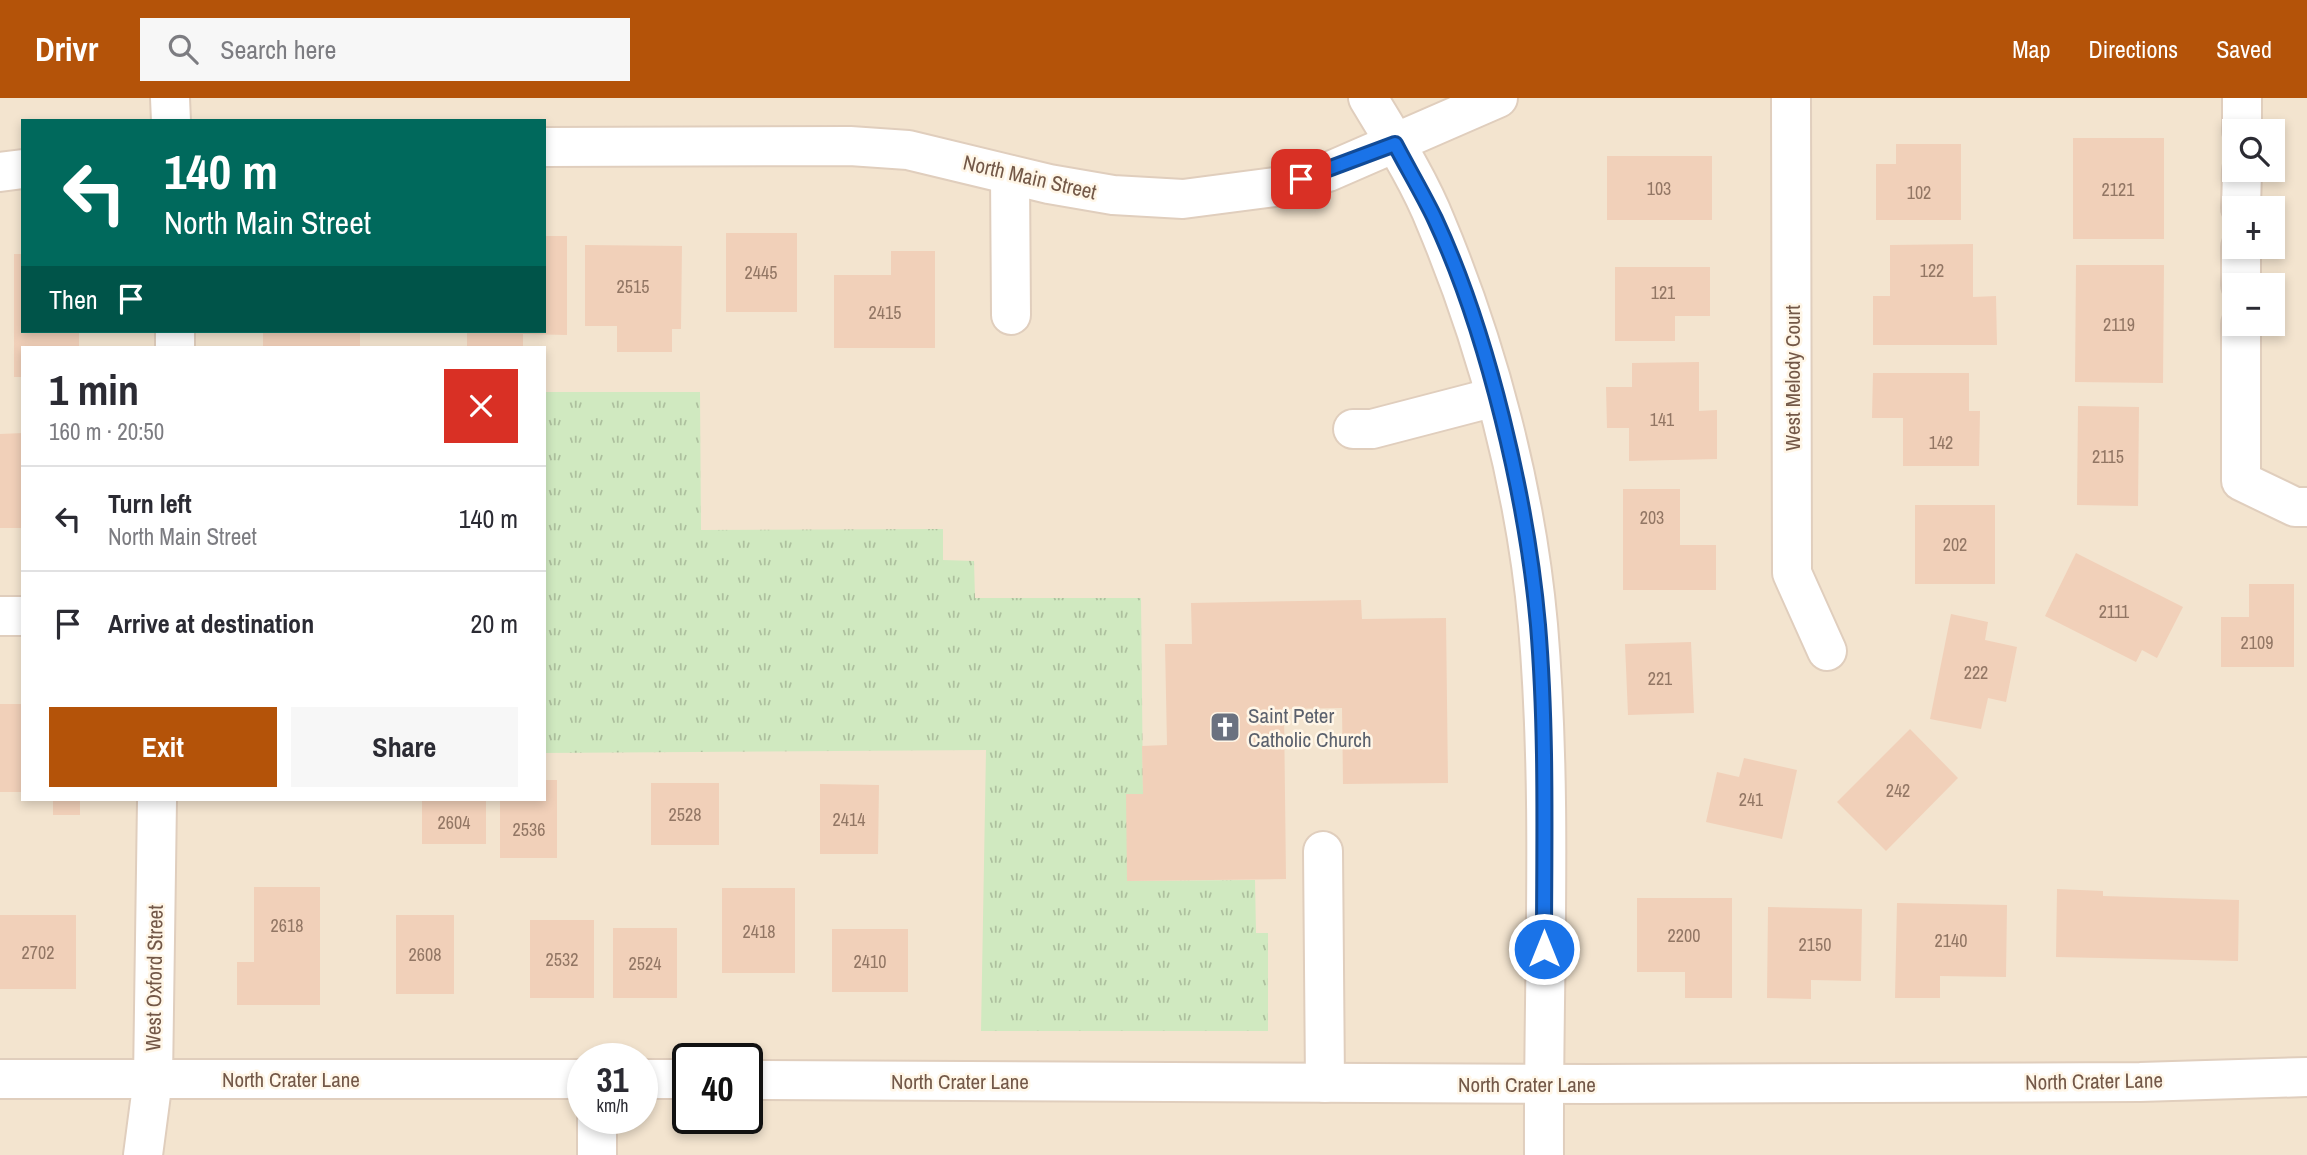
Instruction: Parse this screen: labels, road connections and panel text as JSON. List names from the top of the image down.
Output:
{
  "streets": {
    "street": [
      "North Main Street",
      "West Melody Court",
      "West Oxford Street",
      "North Crater Lane"
    ]
  },
  "crossings": [
    ["West Oxford Street", "North Crater Lane"]
  ],
  "places": {
    "church": ["Saint Peter Catholic Church"]
  },
  "house_numbers": [
    "103",
    "2121",
    "102",
    "122",
    "2445",
    "2515",
    "121",
    "2415",
    "2119",
    "141",
    "142",
    "2115",
    "203",
    "202",
    "2111",
    "2109",
    "222",
    "221",
    "242",
    "241",
    "2528",
    "2414",
    "2604",
    "2536",
    "2618",
    "2418",
    "2200",
    "2140",
    "2150",
    "2702",
    "2608",
    "2532",
    "2410",
    "2524"
  ],
  "page": {
    "header": "Drivr",
    "search": "Search here",
    "nav": ["Map", "Directions", "Saved"],
    "map_buttons": ["+", "−"],
    "turn": ["140 m", "North Main Street"],
    "then": "Then",
    "heading": ["1 min", "160 m · 20:50"],
    "list": [
      {
        "name": "Turn left",
        "note": "North Main Street",
        "value": "140 m"
      },
      {
        "name": "Arrive at destination",
        "value": "20 m"
      }
    ],
    "buttons": ["Exit", "Share"],
    "speed": "31 km/h",
    "limit": "40"
  }
}
